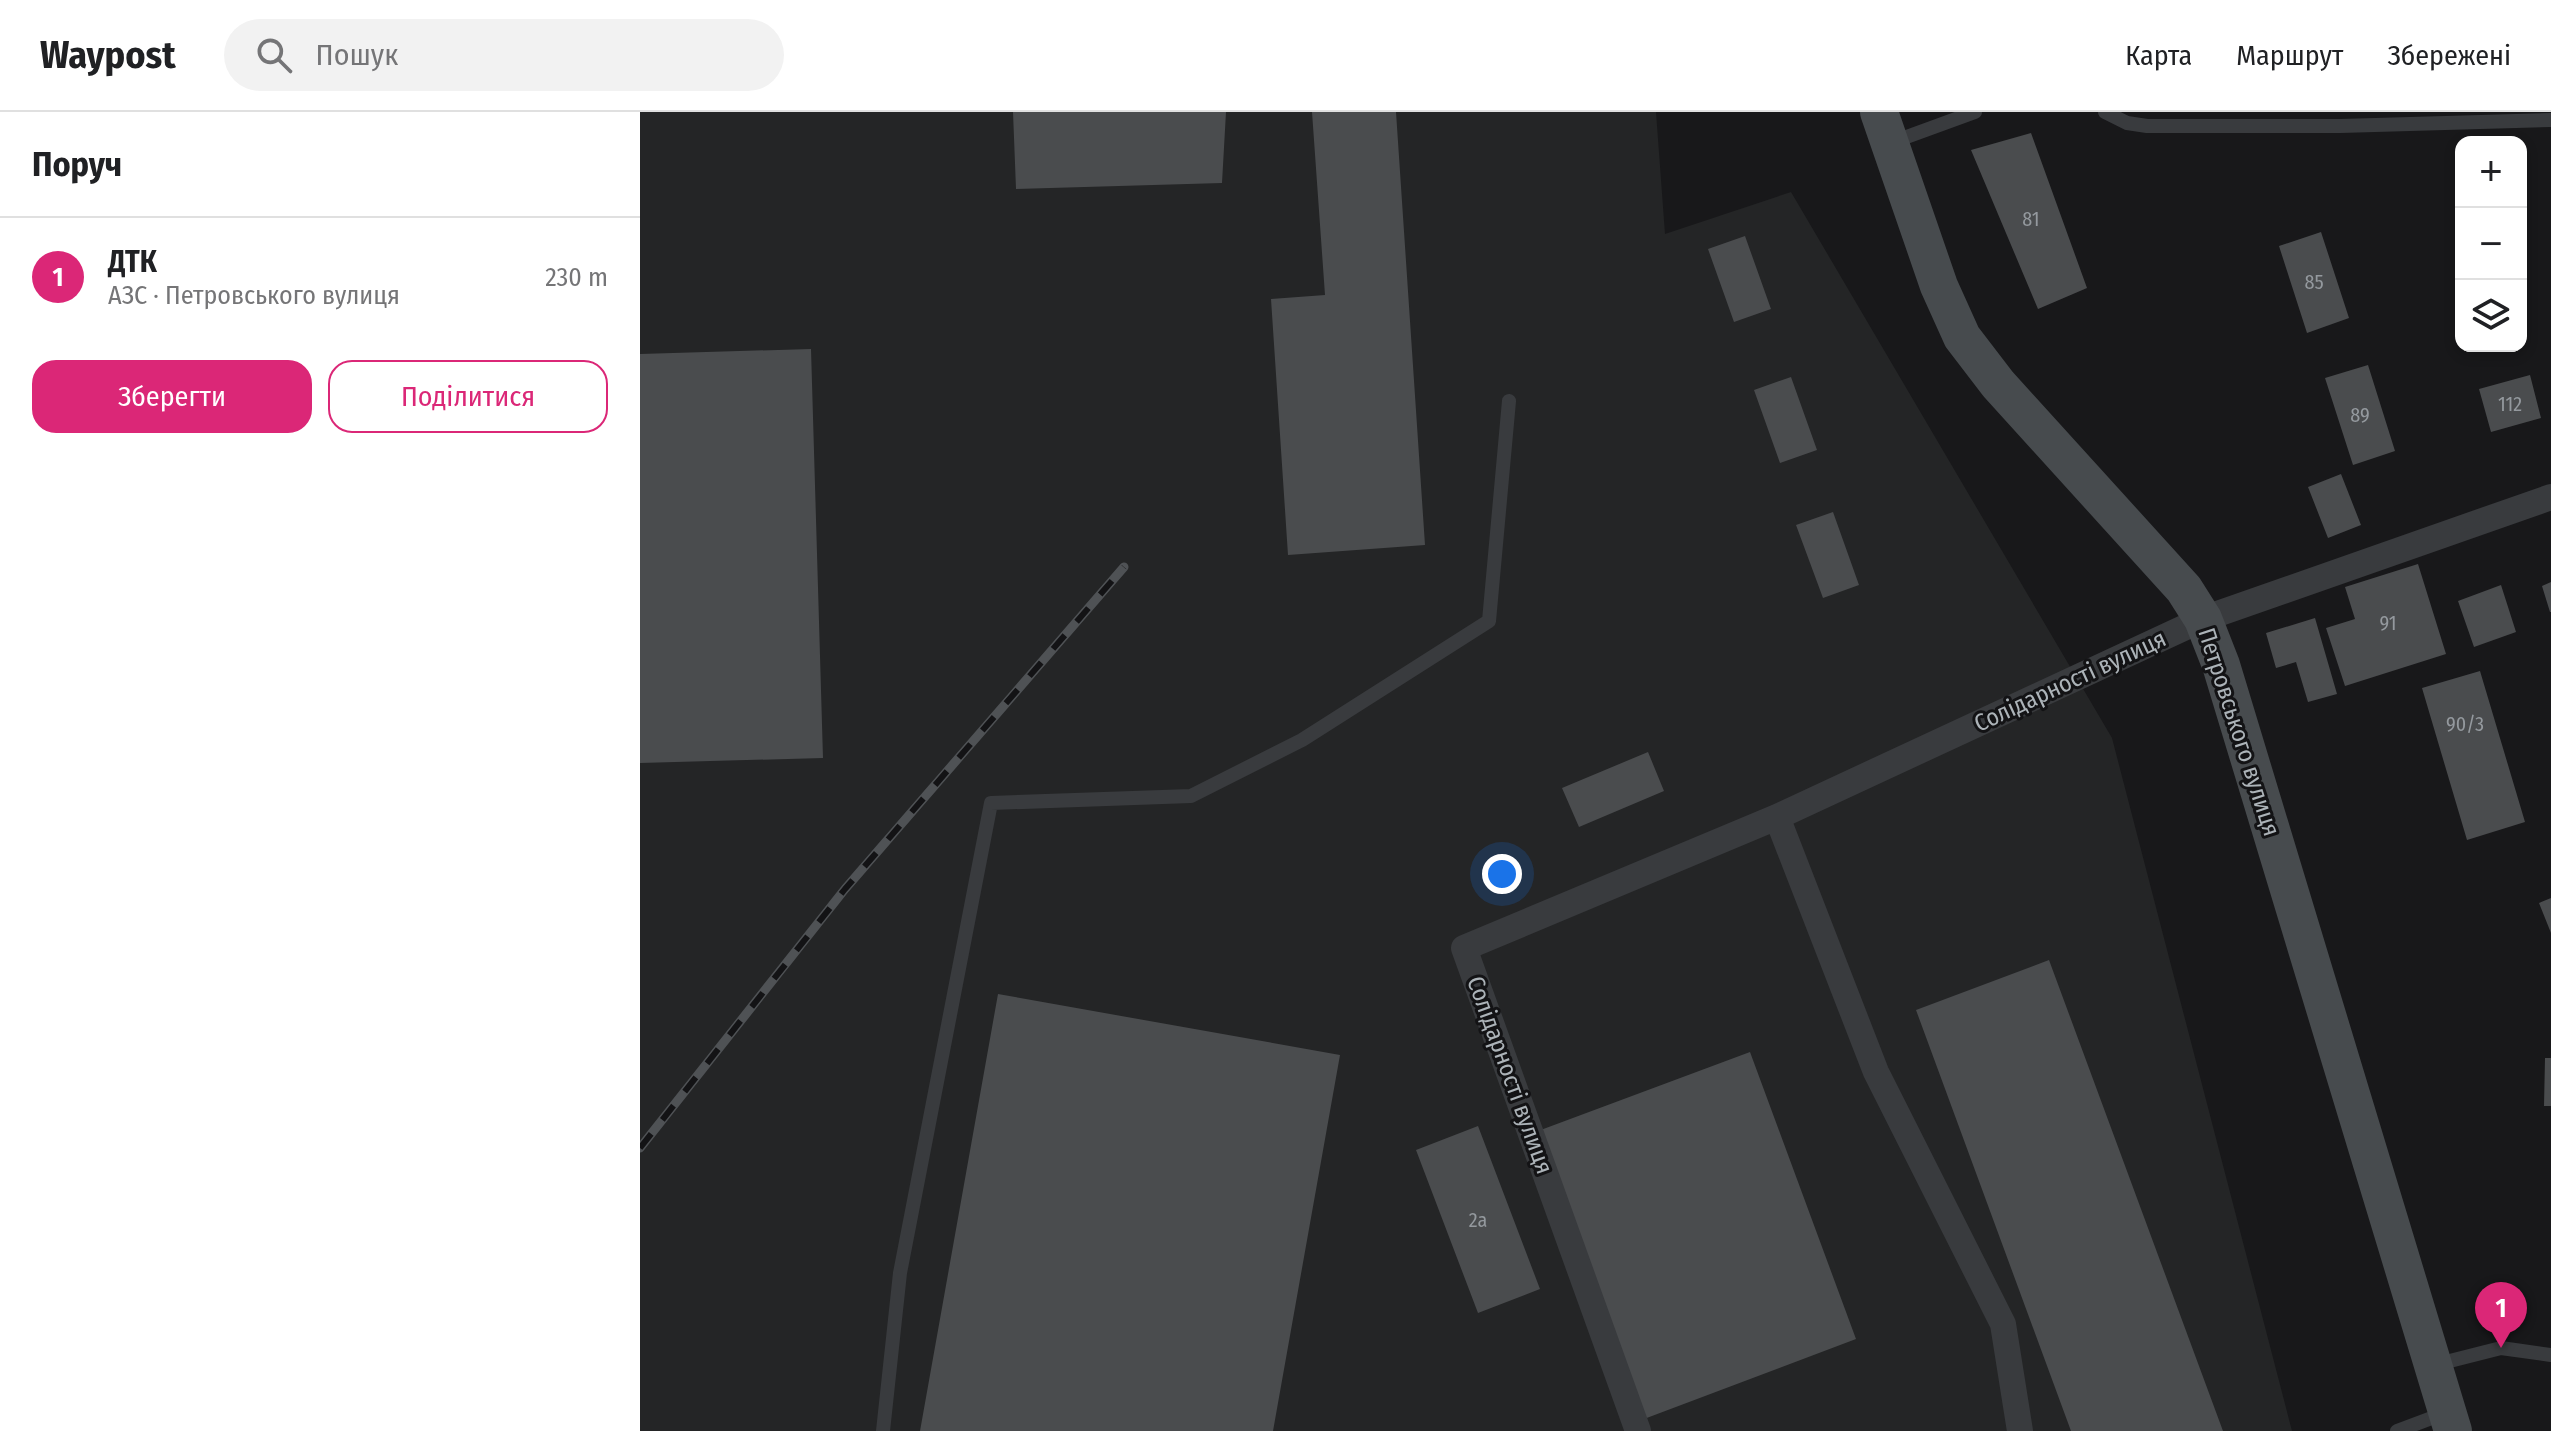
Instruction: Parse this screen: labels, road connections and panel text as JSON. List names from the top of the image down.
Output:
{
  "streets": {
    "main road": ["Петровського вулиця"],
    "street": ["Солідарності вулиця"]
  },
  "crossings": [
    ["Солідарності вулиця", "Петровського вулиця"]
  ],
  "house_numbers": [
    "81",
    "85",
    "112",
    "89",
    "91",
    "90/3",
    "2а"
  ],
  "page": {
    "header": "Waypost",
    "search": "Пошук",
    "nav": ["Карта", "Маршрут", "Збережені"],
    "heading": "Поруч",
    "map_buttons": ["+", "−"],
    "list": [
      {
        "mark": "1",
        "name": "ДТК",
        "note": "АЗС · Петровського вулиця",
        "value": "230 m"
      }
    ],
    "buttons": ["Зберегти", "Поділитися"],
    "pins": "1"
  }
}
